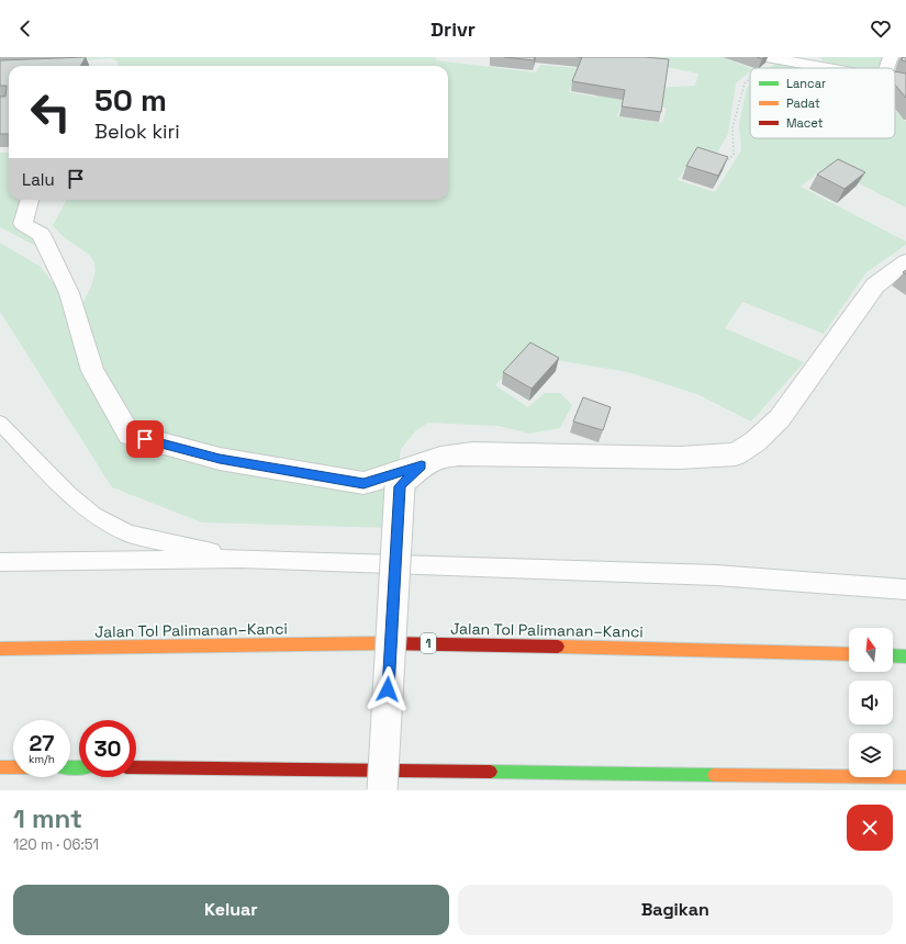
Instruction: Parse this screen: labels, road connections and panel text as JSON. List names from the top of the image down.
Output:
{
  "streets": {
    "highway": ["Jalan Tol Palimanan–Kanci", "1"]
  },
  "legend": ["Lancar", "Padat", "Macet"],
  "north": "top",
  "page": {
    "header": "Drivr",
    "turn": ["50 m", "Belok kiri"],
    "then": "Lalu",
    "speed": "27 km/h",
    "limit": "30",
    "heading": ["1 mnt", "120 m · 06:51"],
    "buttons": ["Keluar", "Bagikan"]
  }
}
